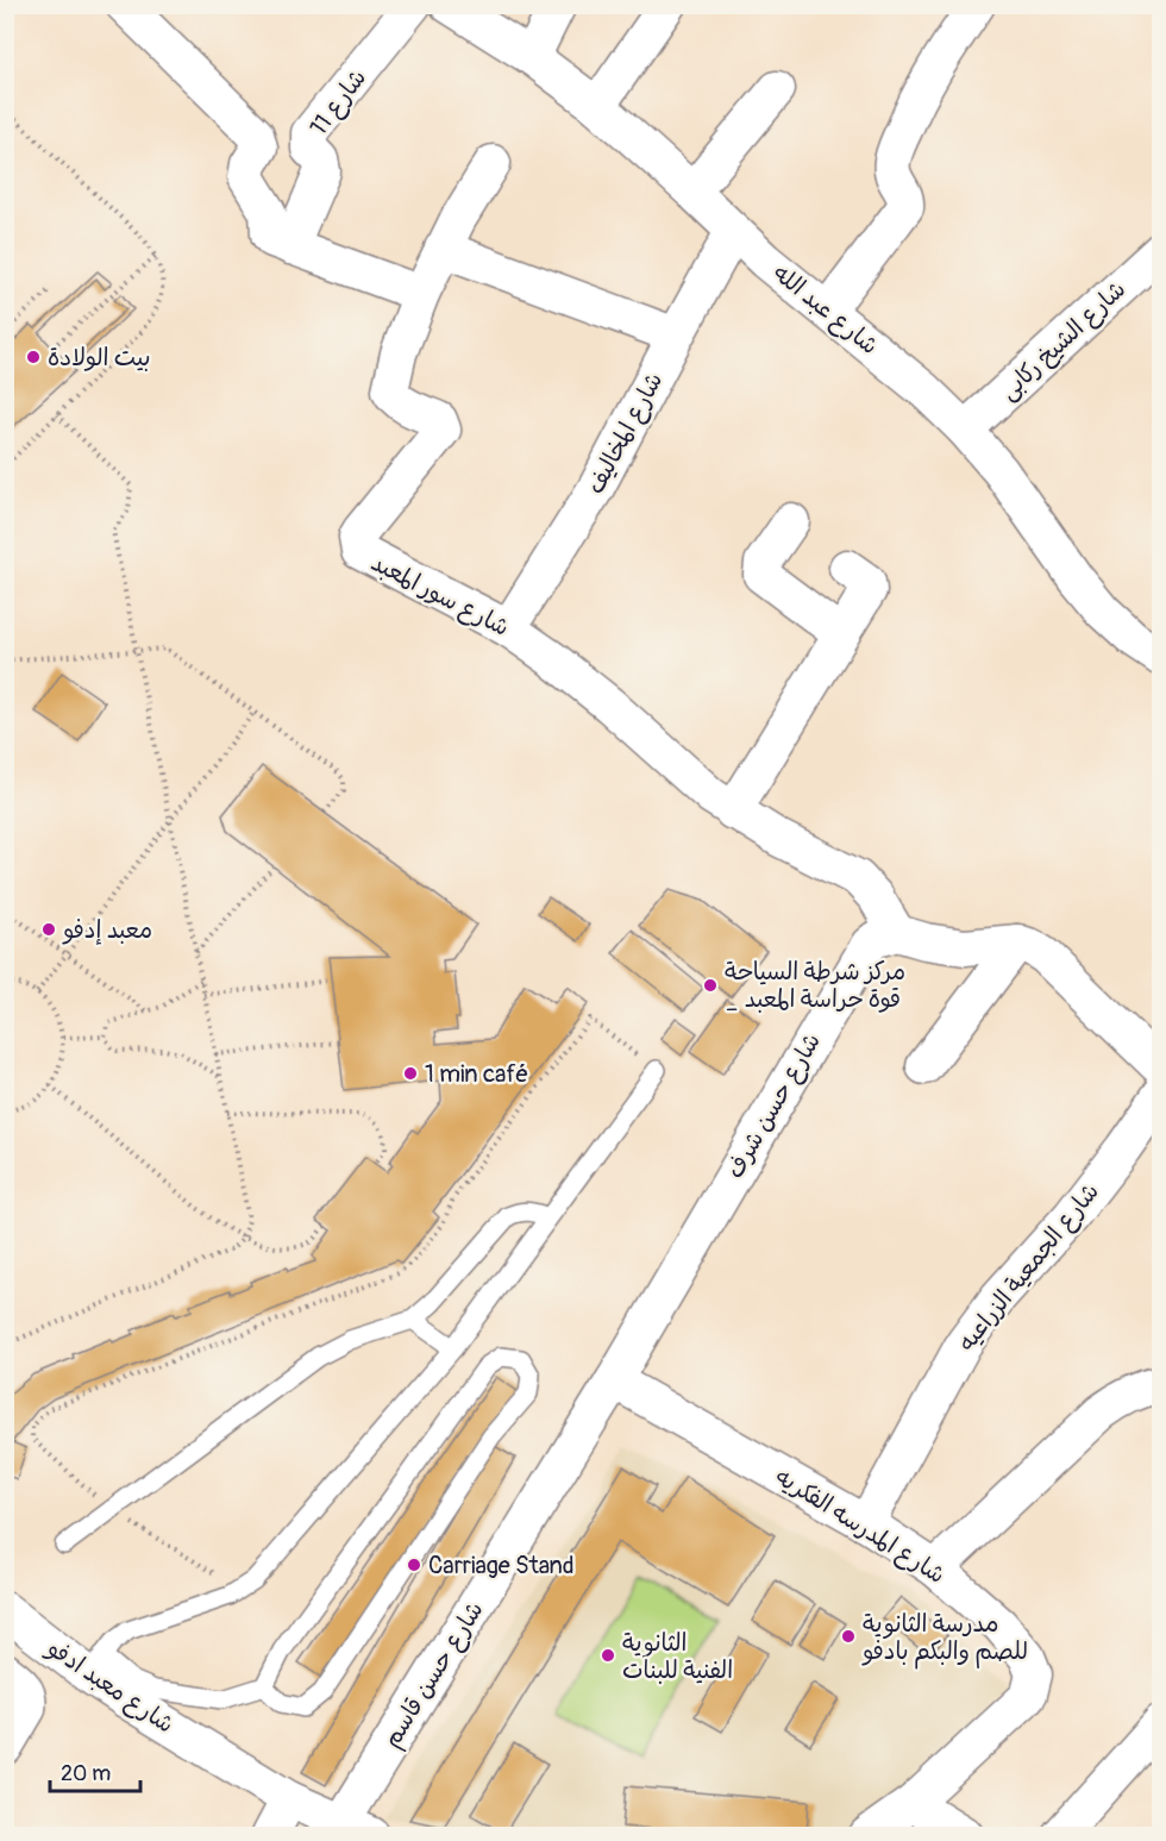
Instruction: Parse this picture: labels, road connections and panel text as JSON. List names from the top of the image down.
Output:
{
  "streets": {
    "street": [
      "شارع 11",
      "شارع عبد الله",
      "شارع الشيخ ركابى",
      "شارع المخاليف",
      "شارع سور المعبد",
      "شارع حسن شرف",
      "شارع الجمعية الزراعيه",
      "شارع المدرسه الفكريه",
      "شارع حسن قاسم",
      "شارع معبد ادفو"
    ]
  },
  "crossings": [
    ["شارع عبد الله", "شارع الشيخ ركابى"],
    ["شارع عبد الله", "شارع المخاليف"],
    ["شارع المخاليف", "شارع سور المعبد"],
    ["شارع سور المعبد", "شارع حسن شرف"],
    ["شارع حسن شرف", "شارع المدرسه الفكريه"],
    ["شارع حسن شرف", "شارع حسن قاسم"],
    ["شارع الجمعية الزراعيه", "شارع المدرسه الفكريه"],
    ["شارع المدرسه الفكريه", "شارع حسن قاسم"],
    ["شارع حسن قاسم", "شارع معبد ادفو"]
  ],
  "places": [
    "بيت الولادة",
    "معبد إدفو",
    "مركز شرطة السياحة _ قوة حراسة المعبد",
    "1 min café",
    "Carriage Stand",
    "مدرسة الثانوية للصم والبكم بادفو",
    "الثانوية الفنية للبنات"
  ],
  "scale_bar": "20 m"
}
